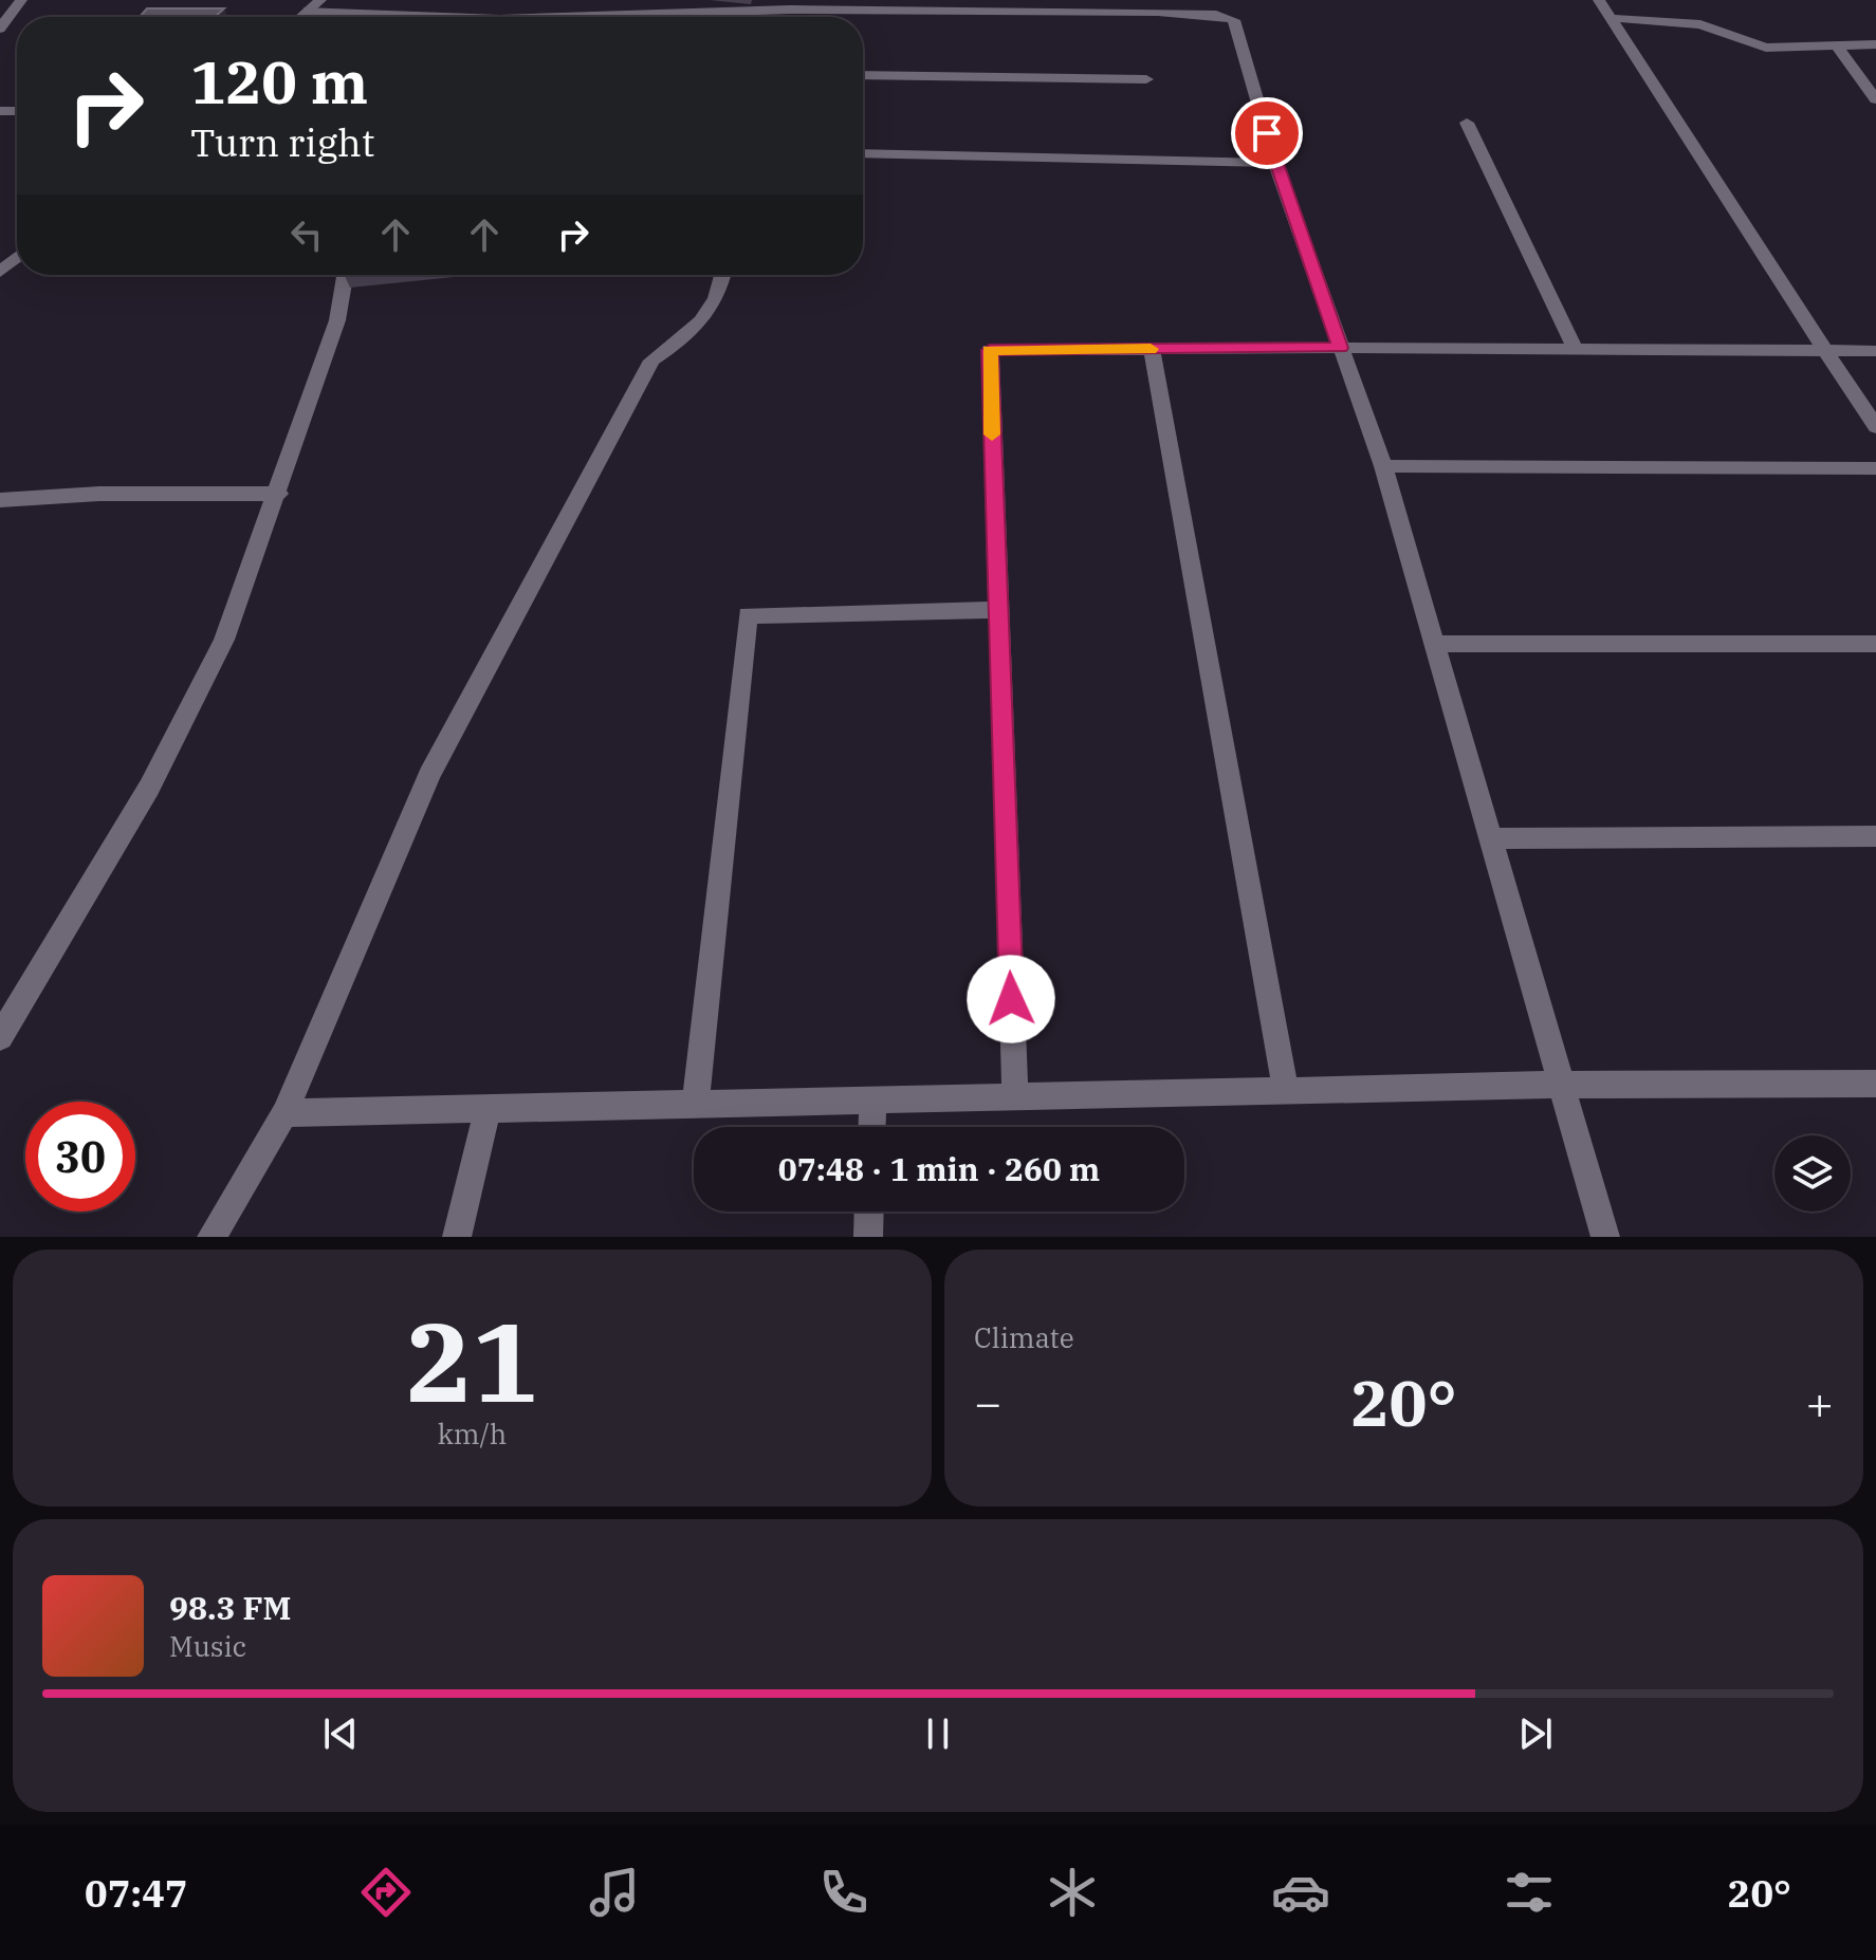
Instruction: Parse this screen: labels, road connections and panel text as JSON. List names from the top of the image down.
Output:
{
  "page": {
    "turn": ["120 m", "Turn right"],
    "limit": "30",
    "trip": "07:48 · 1 min · 260 m",
    "tile": [
      ["21", "km/h"],
      "Climate"
    ],
    "heat": ["−", "20°", "+"],
    "song": ["98.3 FM", "Music"],
    "tabs": ["07:47", "20°"]
  }
}
